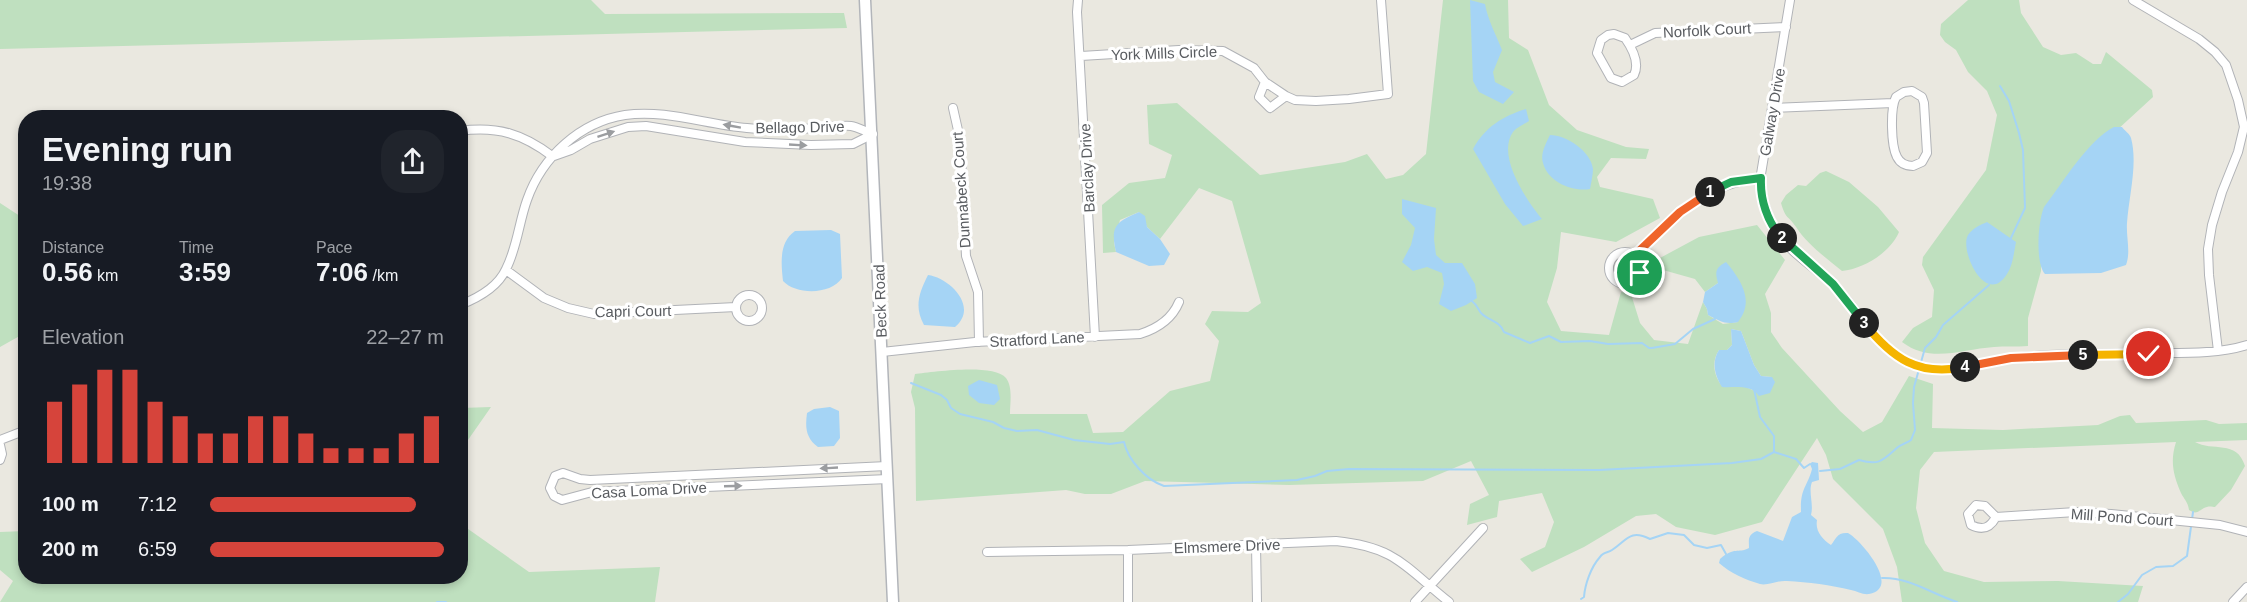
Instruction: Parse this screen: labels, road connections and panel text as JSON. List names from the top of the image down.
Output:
{
  "streets": {
    "main road": ["Beck Road"],
    "street": [
      "Norfolk Court",
      "York Mills Circle",
      "Galway Drive",
      "Bellago Drive",
      "Barclay Drive",
      "Dunnabeck Court",
      "Capri Court",
      "Stratford Lane",
      "Casa Loma Drive",
      "Mill Pond Court",
      "Elmsmere Drive"
    ]
  },
  "crossings": [
    ["Norfolk Court", "Galway Drive"],
    ["York Mills Circle", "Barclay Drive"],
    ["Bellago Drive", "Beck Road"],
    ["Bellago Drive", "Capri Court"],
    ["Barclay Drive", "Stratford Lane"],
    ["Dunnabeck Court", "Stratford Lane"],
    ["Beck Road", "Stratford Lane"],
    ["Beck Road", "Casa Loma Drive"]
  ],
  "page": {
    "heading": ["Evening run", "19:38"],
    "pins": [
      "1",
      "2",
      "3",
      "5",
      "4"
    ],
    "stats": [
      ["Distance", "0.56 km"],
      ["Time", "3:59"],
      ["Pace", "7:06 /km"]
    ],
    "chart": ["Elevation", "22–27 m"],
    "list": [
      {
        "name": "100 m",
        "note": "7:12"
      },
      {
        "name": "200 m",
        "note": "6:59"
      }
    ]
  }
}
